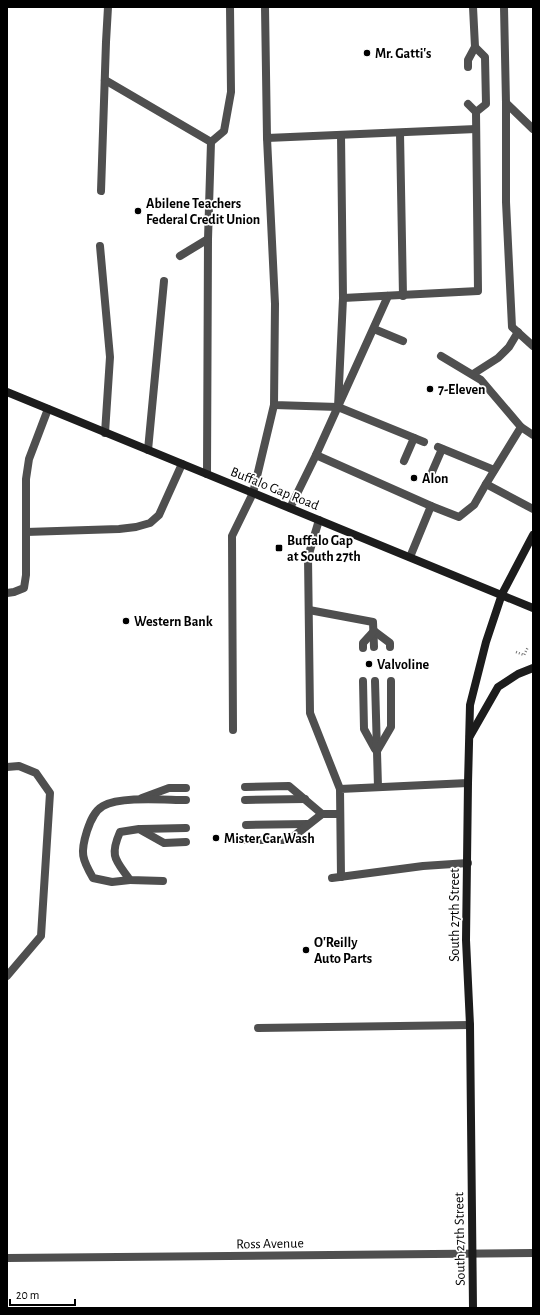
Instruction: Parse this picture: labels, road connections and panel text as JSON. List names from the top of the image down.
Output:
{
  "streets": {
    "main road": ["Buffalo Gap Road", "South 27th Street"],
    "street": ["Ross Avenue"]
  },
  "crossings": [
    ["Buffalo Gap Road", "South 27th Street"],
    ["South 27th Street", "Ross Avenue"]
  ],
  "places": {
    "other": [
      "Mr. Gatti's",
      "Abilene Teachers Federal Credit Union",
      "7-Eleven",
      "Alon",
      "Western Bank",
      "Valvoline",
      "Mister Car Wash",
      "O'Reilly Auto Parts"
    ],
    "transit": ["Buffalo Gap at South 27th"]
  },
  "scale_bar": "20 m"
}
